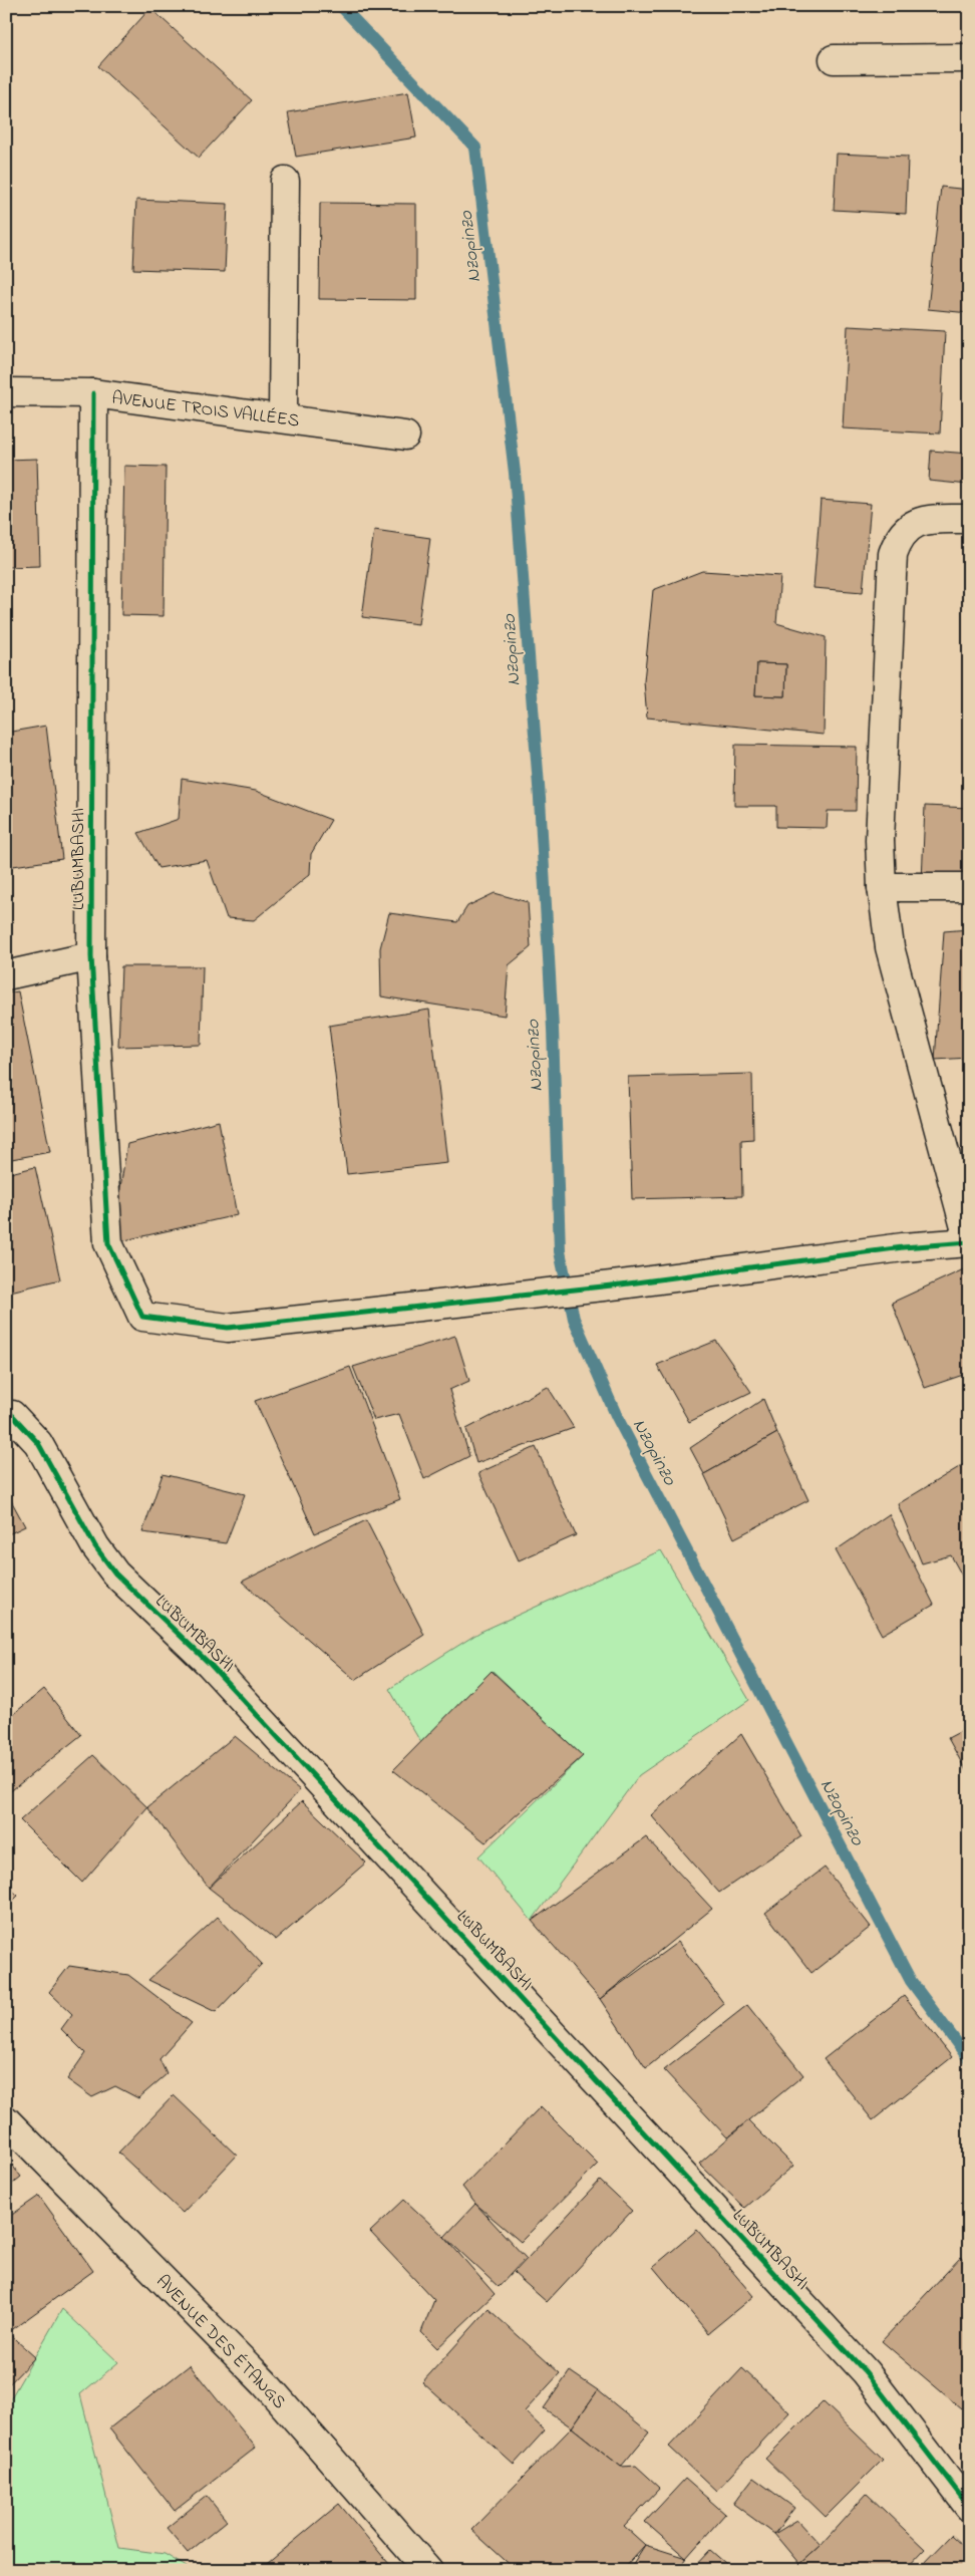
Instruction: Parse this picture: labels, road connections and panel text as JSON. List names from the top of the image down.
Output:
{
  "streets": {
    "street": ["AVENUE TROIS VALLÉES", "LUBUMBASHI", "AVENUE DES ÉTANGS"]
  },
  "crossings": [
    ["AVENUE TROIS VALLÉES", "LUBUMBASHI"]
  ],
  "water": ["Nzopinzo"]
}
